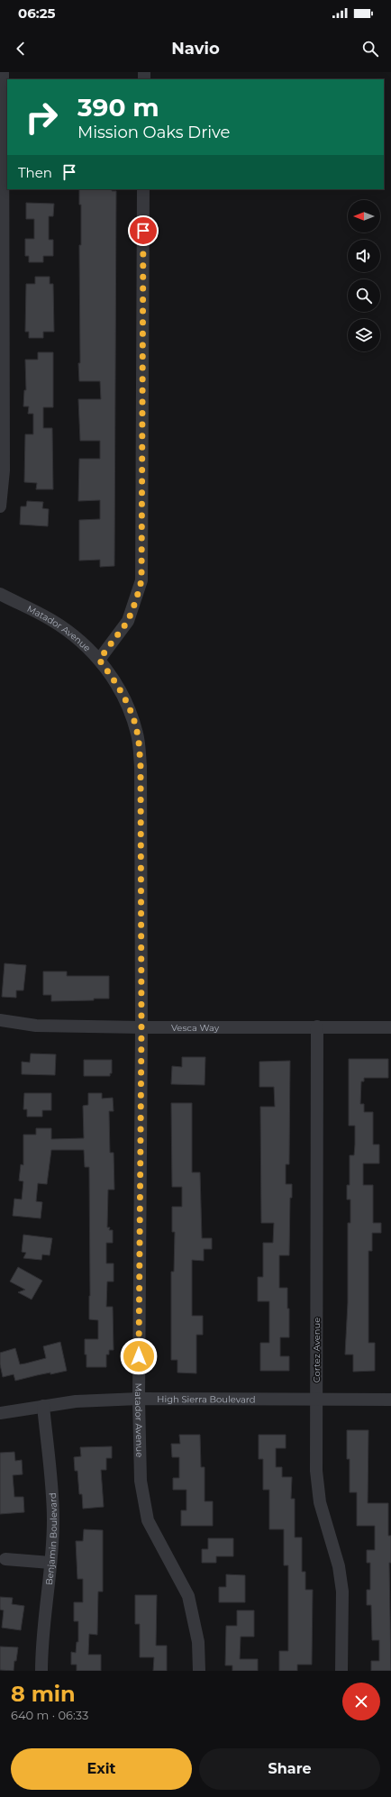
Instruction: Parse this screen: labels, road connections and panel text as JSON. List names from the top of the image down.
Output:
{
  "streets": {
    "street": [
      "Matador Avenue",
      "Vesca Way",
      "Cortez Avenue",
      "High Sierra Boulevard",
      "Benjamin Boulevard"
    ]
  },
  "crossings": [
    ["Matador Avenue", "Vesca Way"],
    ["Matador Avenue", "High Sierra Boulevard"],
    ["Vesca Way", "Cortez Avenue"],
    ["Cortez Avenue", "High Sierra Boulevard"],
    ["High Sierra Boulevard", "Benjamin Boulevard"]
  ],
  "north": "left",
  "page": {
    "status": "06:25",
    "header": "Navio",
    "turn": ["390 m", "Mission Oaks Drive"],
    "then": "Then",
    "heading": ["8 min", "640 m · 06:33"],
    "buttons": ["Exit", "Share"]
  }
}
